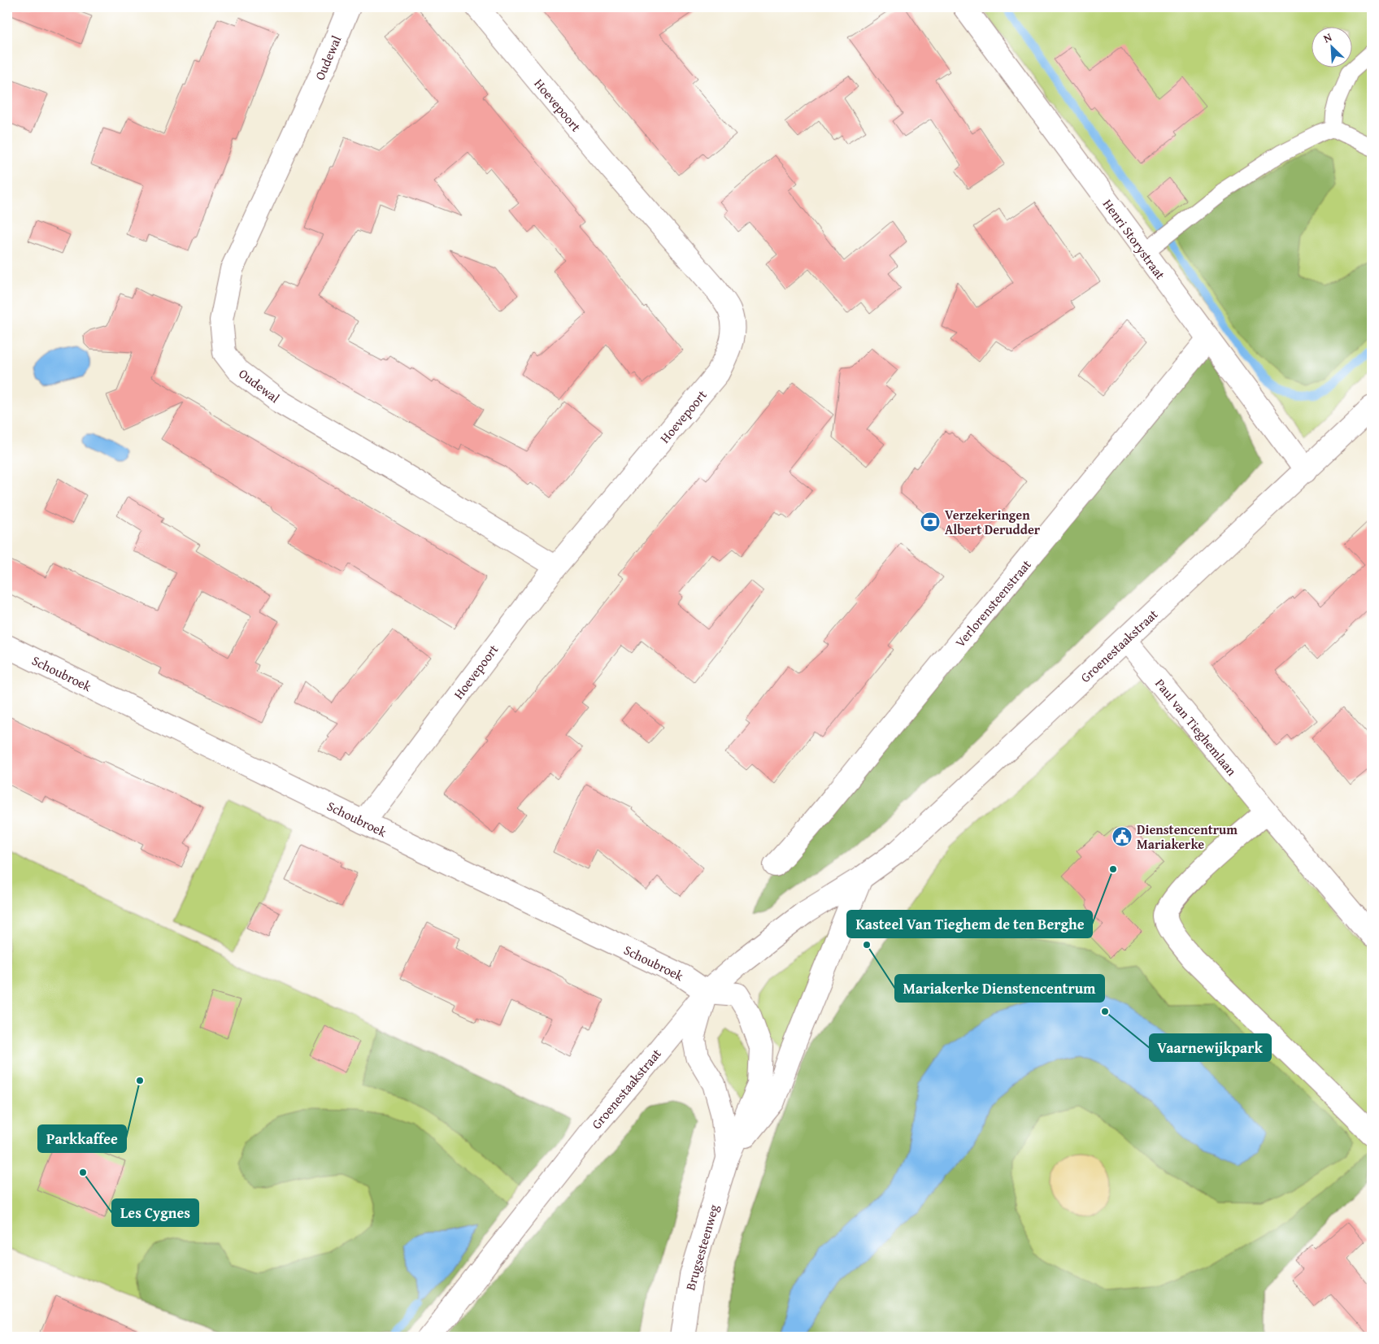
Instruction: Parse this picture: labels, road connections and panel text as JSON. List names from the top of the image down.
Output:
{
  "streets": {
    "street": [
      "Oudewal",
      "Hoevepoort",
      "Henri Storystraat",
      "Verlorensteenstraat",
      "Groenestaakstraat",
      "Schoubroek",
      "Paul van Tieghemlaan",
      "Brugsesteenweg"
    ]
  },
  "crossings": [
    ["Oudewal", "Hoevepoort"],
    ["Hoevepoort", "Schoubroek"],
    ["Henri Storystraat", "Verlorensteenstraat"],
    ["Henri Storystraat", "Groenestaakstraat"],
    ["Groenestaakstraat", "Schoubroek"],
    ["Groenestaakstraat", "Paul van Tieghemlaan"],
    ["Groenestaakstraat", "Brugsesteenweg"],
    ["Schoubroek", "Brugsesteenweg"]
  ],
  "places": {
    "bank": ["Verzekeringen Albert Derudder"],
    "public building": ["Dienstencentrum Mariakerke"],
    "other": [
      "Kasteel Van Tieghem de ten Berghe",
      "Mariakerke Dienstencentrum",
      "Vaarnewijkpark",
      "Parkkaffee",
      "Les Cygnes"
    ]
  },
  "north": "top left"
}
